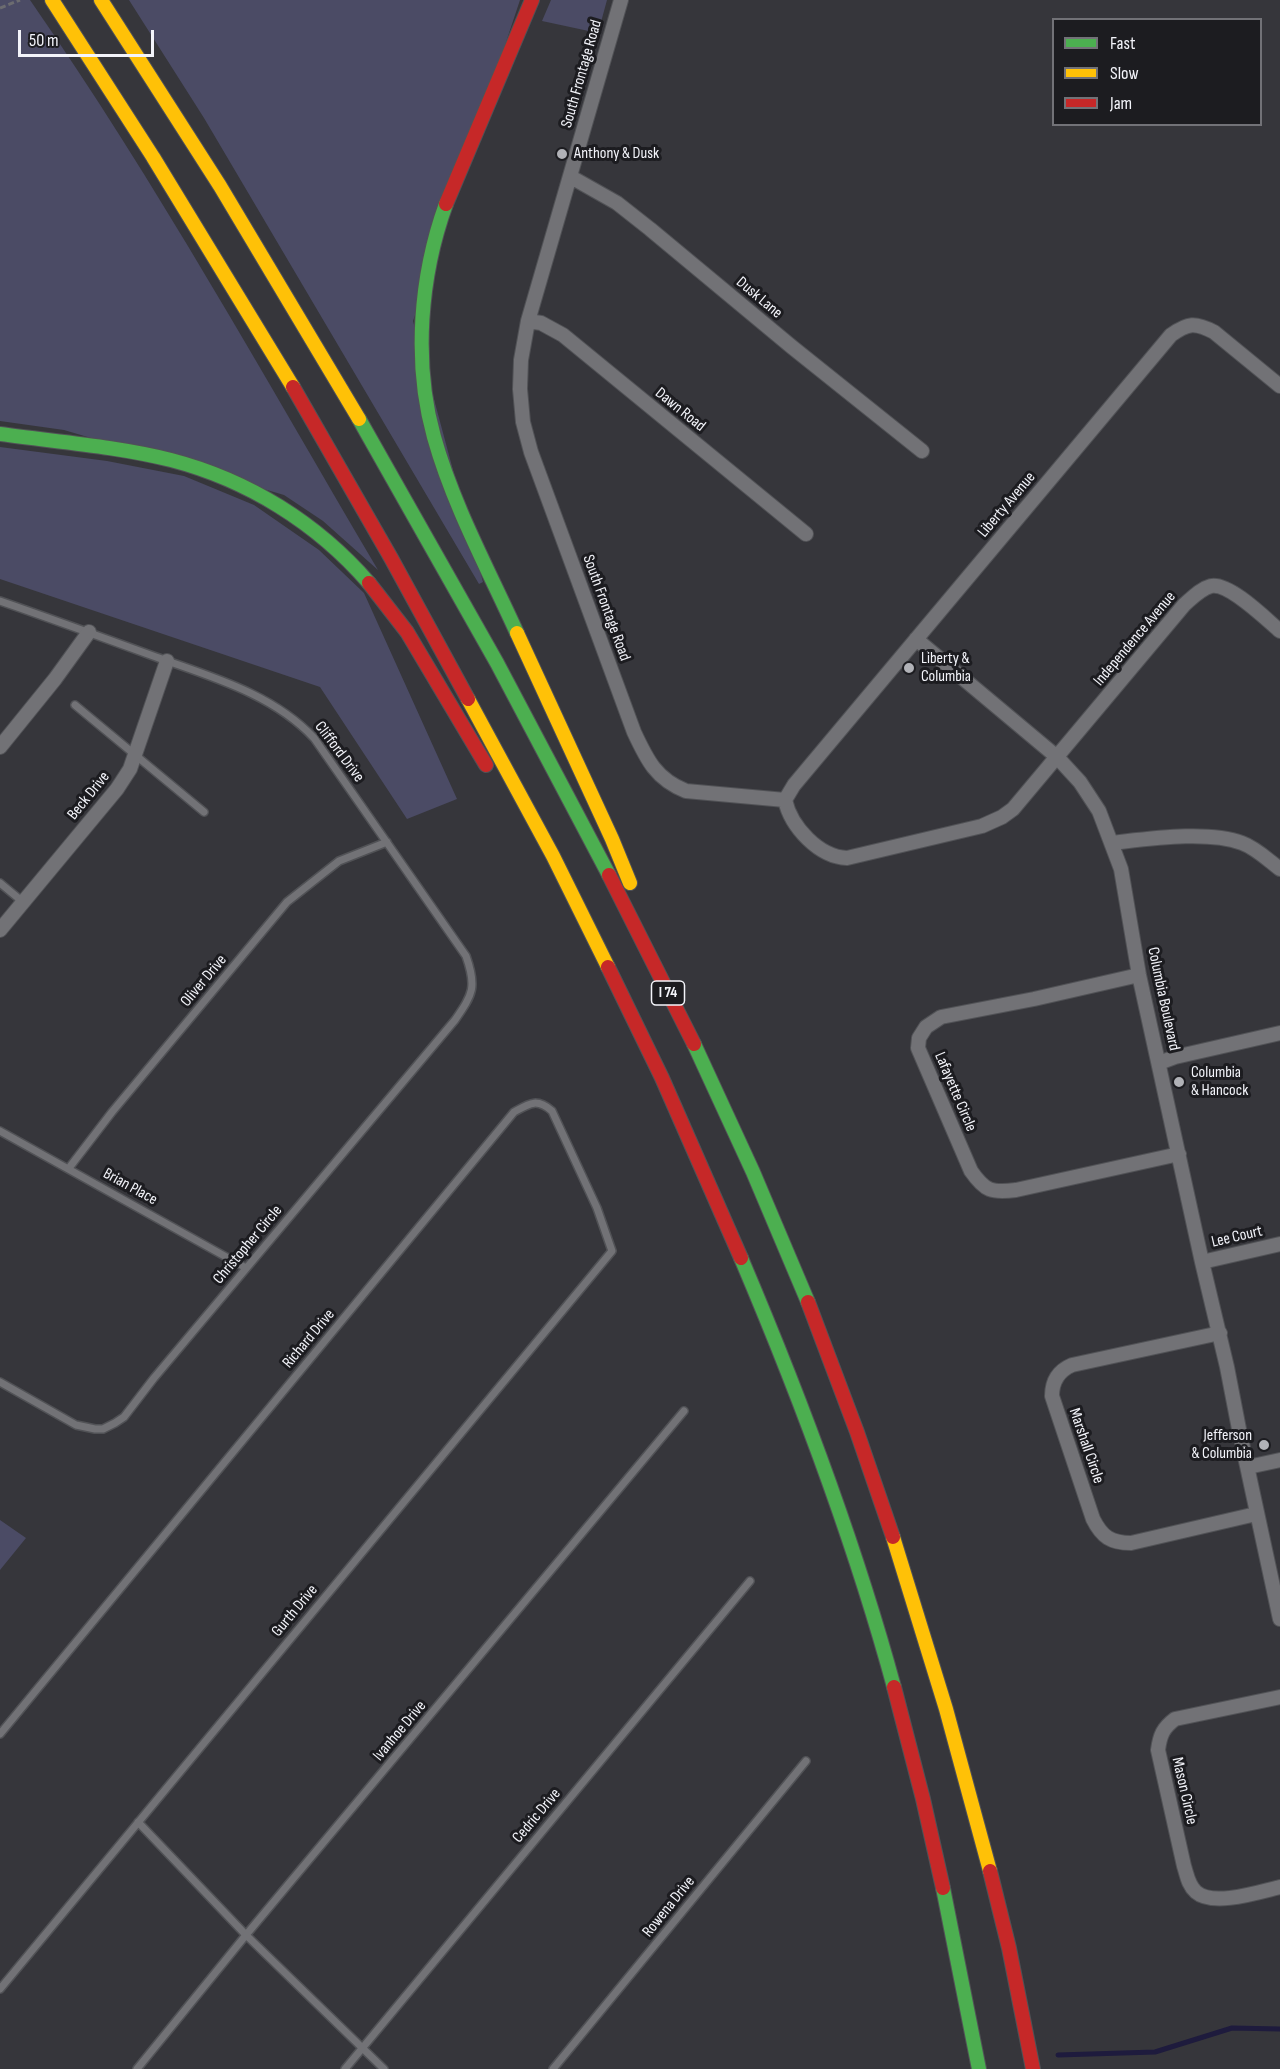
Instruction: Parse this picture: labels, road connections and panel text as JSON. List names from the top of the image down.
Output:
{
  "streets": {
    "highway": ["I 74"],
    "street": [
      "South Frontage Road",
      "Dusk Lane",
      "Dawn Road",
      "Liberty Avenue",
      "Independence Avenue",
      "Beck Drive",
      "Columbia Boulevard",
      "Lafayette Circle",
      "Lee Court",
      "Marshall Circle",
      "Mason Circle"
    ],
    "lane": [
      "Clifford Drive",
      "Oliver Drive",
      "Brian Place",
      "Christopher Circle",
      "Richard Drive",
      "Gurth Drive",
      "Ivanhoe Drive",
      "Cedric Drive",
      "Rowena Drive"
    ]
  },
  "crossings": [
    ["South Frontage Road", "Dusk Lane"],
    ["South Frontage Road", "Dawn Road"],
    ["South Frontage Road", "Liberty Avenue"],
    ["Liberty Avenue", "Columbia Boulevard"],
    ["Independence Avenue", "Columbia Boulevard"],
    ["Clifford Drive", "Beck Drive"],
    ["Clifford Drive", "Oliver Drive"],
    ["Clifford Drive", "Christopher Circle"],
    ["Oliver Drive", "Brian Place"],
    ["Columbia Boulevard", "Lafayette Circle"],
    ["Columbia Boulevard", "Lee Court"],
    ["Columbia Boulevard", "Marshall Circle"],
    ["Brian Place", "Christopher Circle"],
    ["Richard Drive", "Gurth Drive"]
  ],
  "places": [
    "Anthony & Dusk",
    "Liberty & Columbia",
    "Columbia & Hancock",
    "Jefferson & Columbia"
  ],
  "legend": ["Fast", "Slow", "Jam"],
  "scale_bar": "50 m"
}
